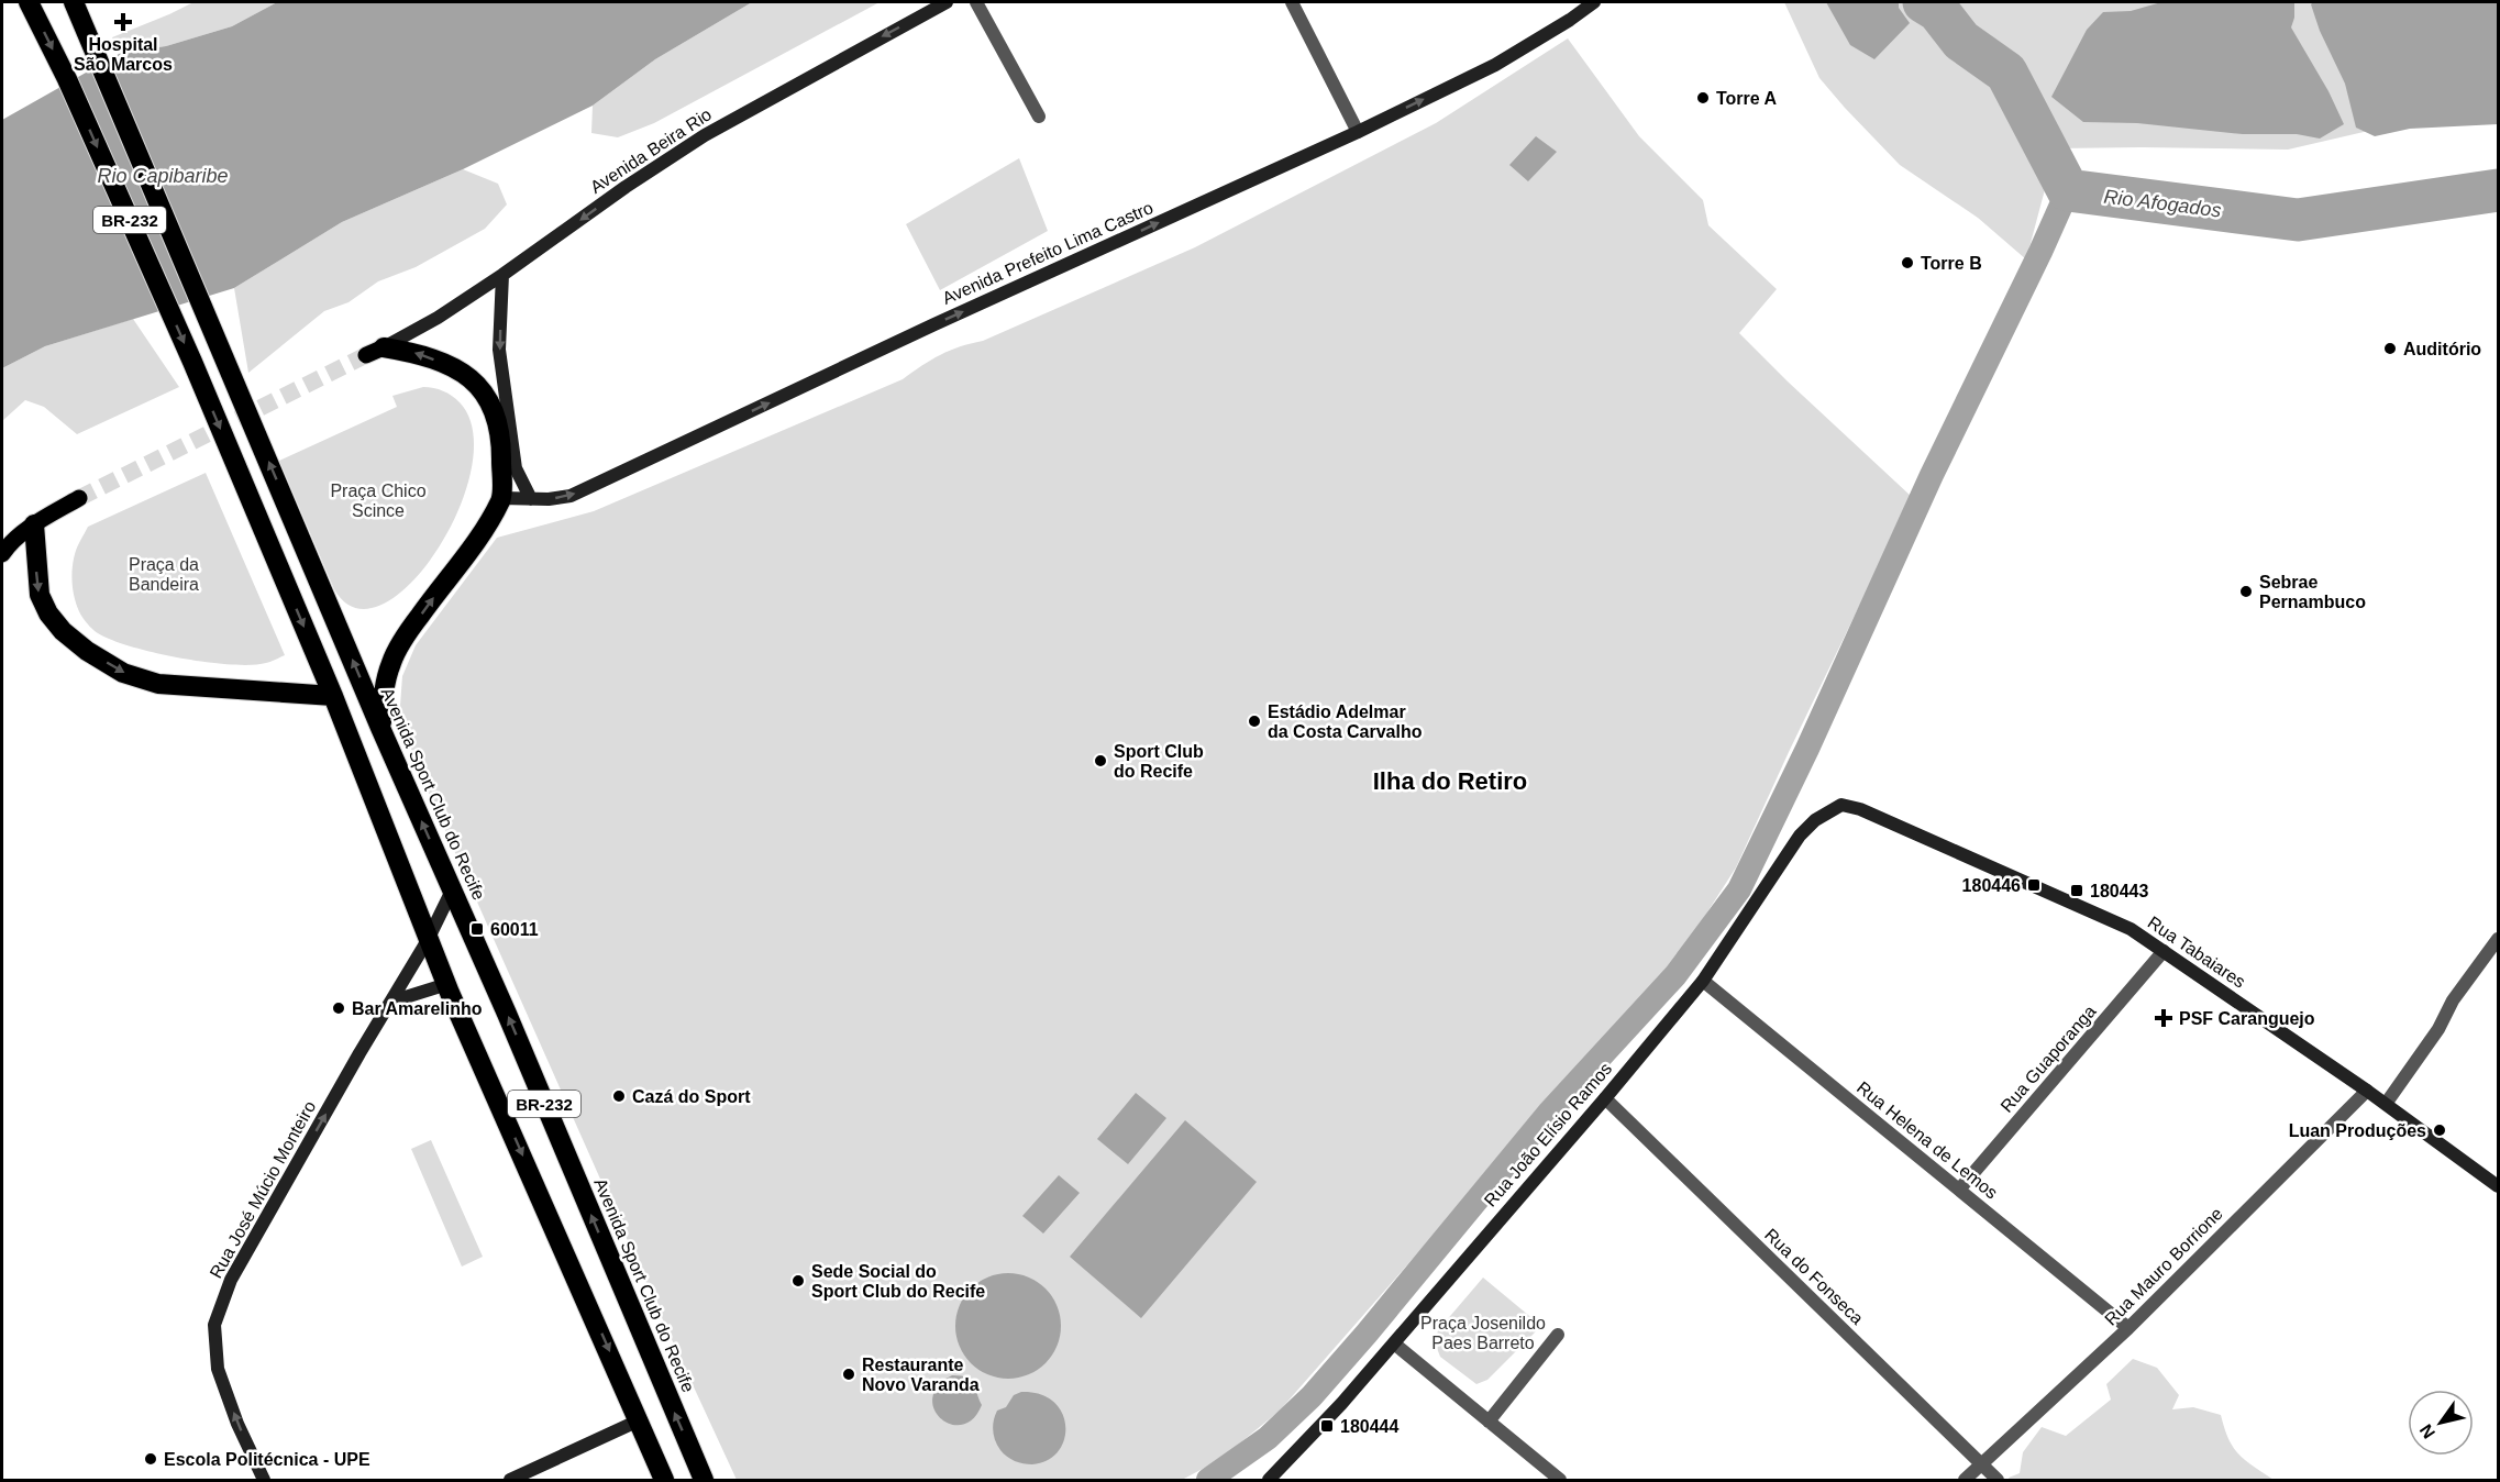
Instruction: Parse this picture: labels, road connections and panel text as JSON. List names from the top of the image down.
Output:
{
  "streets": {
    "highway": ["BR-232", "Avenida Sport Club do Recife"],
    "main road": [
      "Avenida Beira Rio",
      "Avenida Prefeito Lima Castro",
      "Rua Tabaiares",
      "Rua João Elísio Ramos",
      "Rua José Múcio Monteiro"
    ],
    "street": [
      "Rua Guaporanga",
      "Rua Helena de Lemos",
      "Rua Mauro Borrione",
      "Rua do Fonseca"
    ]
  },
  "crossings": [
    ["BR-232", "Rua José Múcio Monteiro"],
    ["Avenida Sport Club do Recife", "Rua José Múcio Monteiro"],
    ["Rua Tabaiares", "Rua Guaporanga"],
    ["Rua Tabaiares", "Rua João Elísio Ramos"],
    ["Rua Tabaiares", "Rua Mauro Borrione"],
    ["Rua Guaporanga", "Rua Helena de Lemos"],
    ["Rua João Elísio Ramos", "Rua Helena de Lemos"],
    ["Rua João Elísio Ramos", "Rua do Fonseca"],
    ["Rua Helena de Lemos", "Rua Mauro Borrione"],
    ["Rua Mauro Borrione", "Rua do Fonseca"]
  ],
  "one_way": ["Avenida Beira Rio", "Avenida Prefeito Lima Castro", "Rua José Múcio Monteiro"],
  "districts": ["Ilha do Retiro"],
  "water": ["Rio Capibaribe", "Rio Afogados"],
  "parks": ["Praça Chico Scince", "Praça da Bandeira", "Praça Josenildo Paes Barreto"],
  "places": {
    "health": ["Hospital São Marcos", "PSF Caranguejo"],
    "other": [
      "Torre A",
      "Torre B",
      "Auditório",
      "Sebrae Pernambuco",
      "Estádio Adelmar da Costa Carvalho",
      "Sport Club do Recife",
      "Bar Amarelinho",
      "Cazá do Sport",
      "Luan Produções",
      "Sede Social do Sport Club do Recife",
      "Restaurante Novo Varanda",
      "Escola Politécnica - UPE"
    ],
    "transit": [
      "180446",
      "180443",
      "60011",
      "180444"
    ]
  },
  "north": "bottom left"
}
